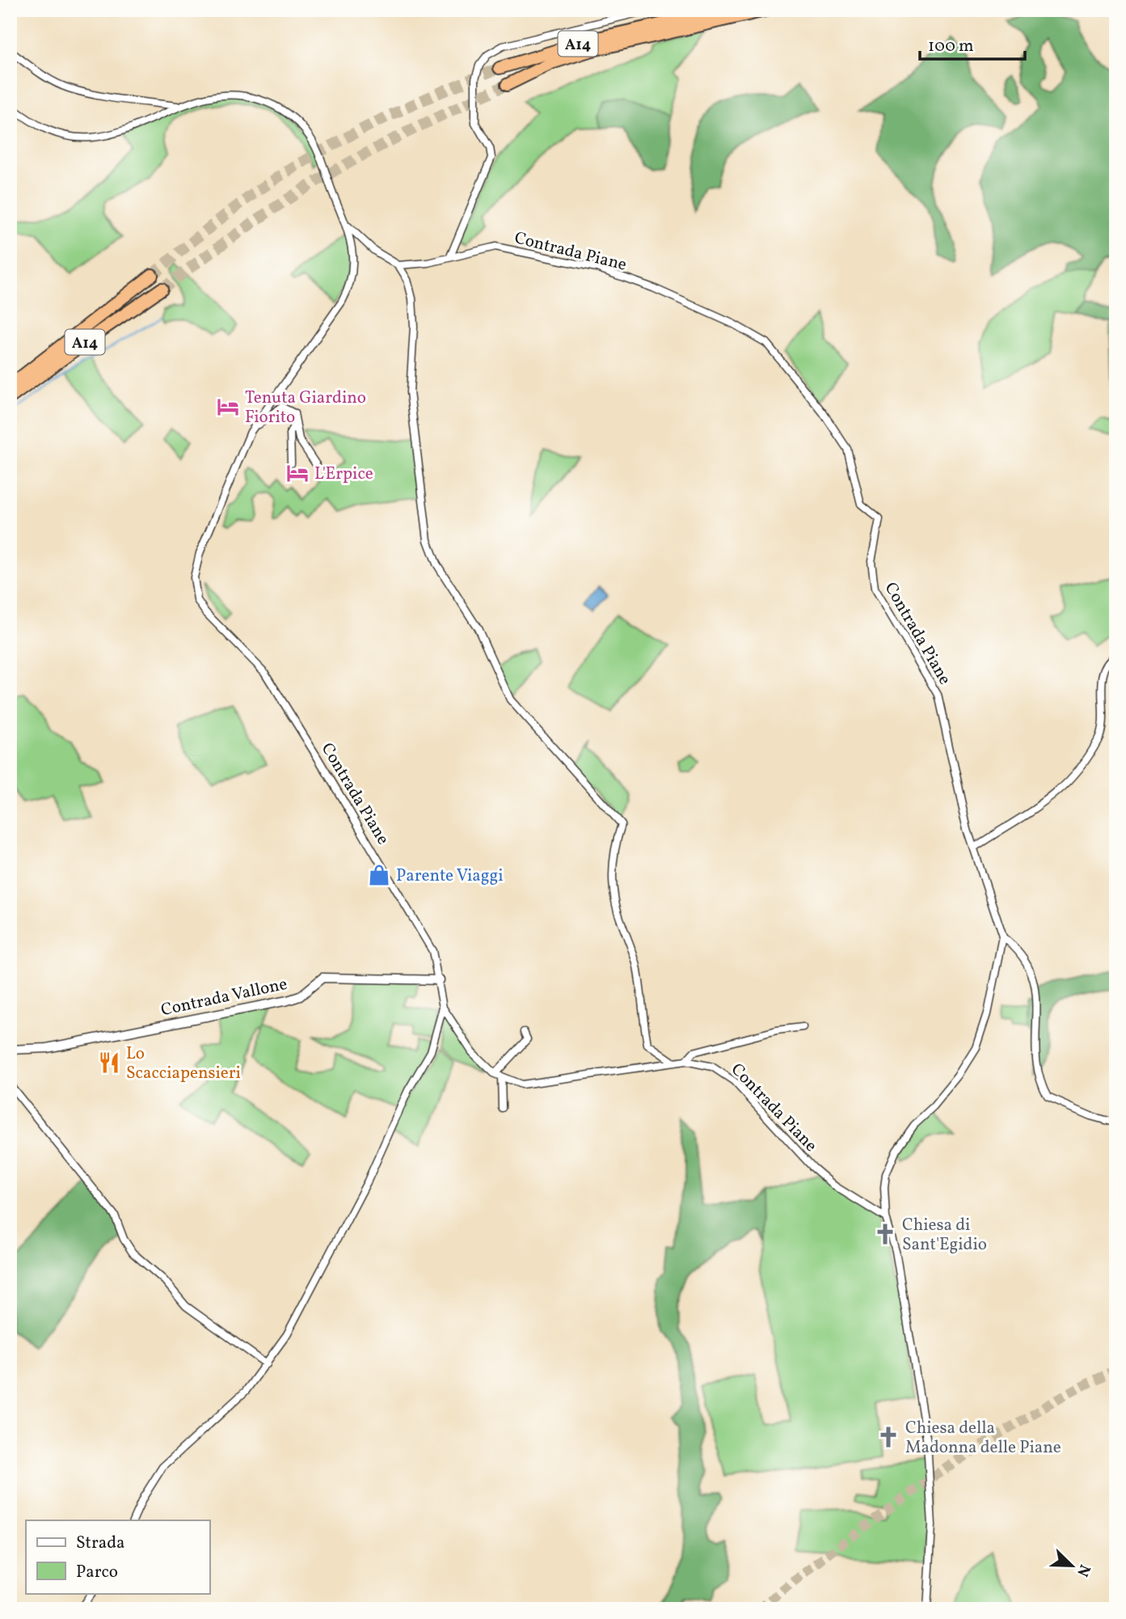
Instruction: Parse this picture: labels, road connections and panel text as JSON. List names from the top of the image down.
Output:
{
  "streets": {
    "highway": ["A14"],
    "street": ["Contrada Piane", "Contrada Vallone"]
  },
  "crossings": [
    ["Contrada Piane", "Contrada Vallone"]
  ],
  "places": {
    "hotel": ["Tenuta Giardino Fiorito", "L'Erpice"],
    "shop": ["Parente Viaggi"],
    "restaurant": ["Lo Scacciapensieri"],
    "church": ["Chiesa di Sant'Egidio", "Chiesa della Madonna delle Piane"]
  },
  "legend": ["Strada", "Parco"],
  "scale_bar": "100 m",
  "north": "bottom right"
}
